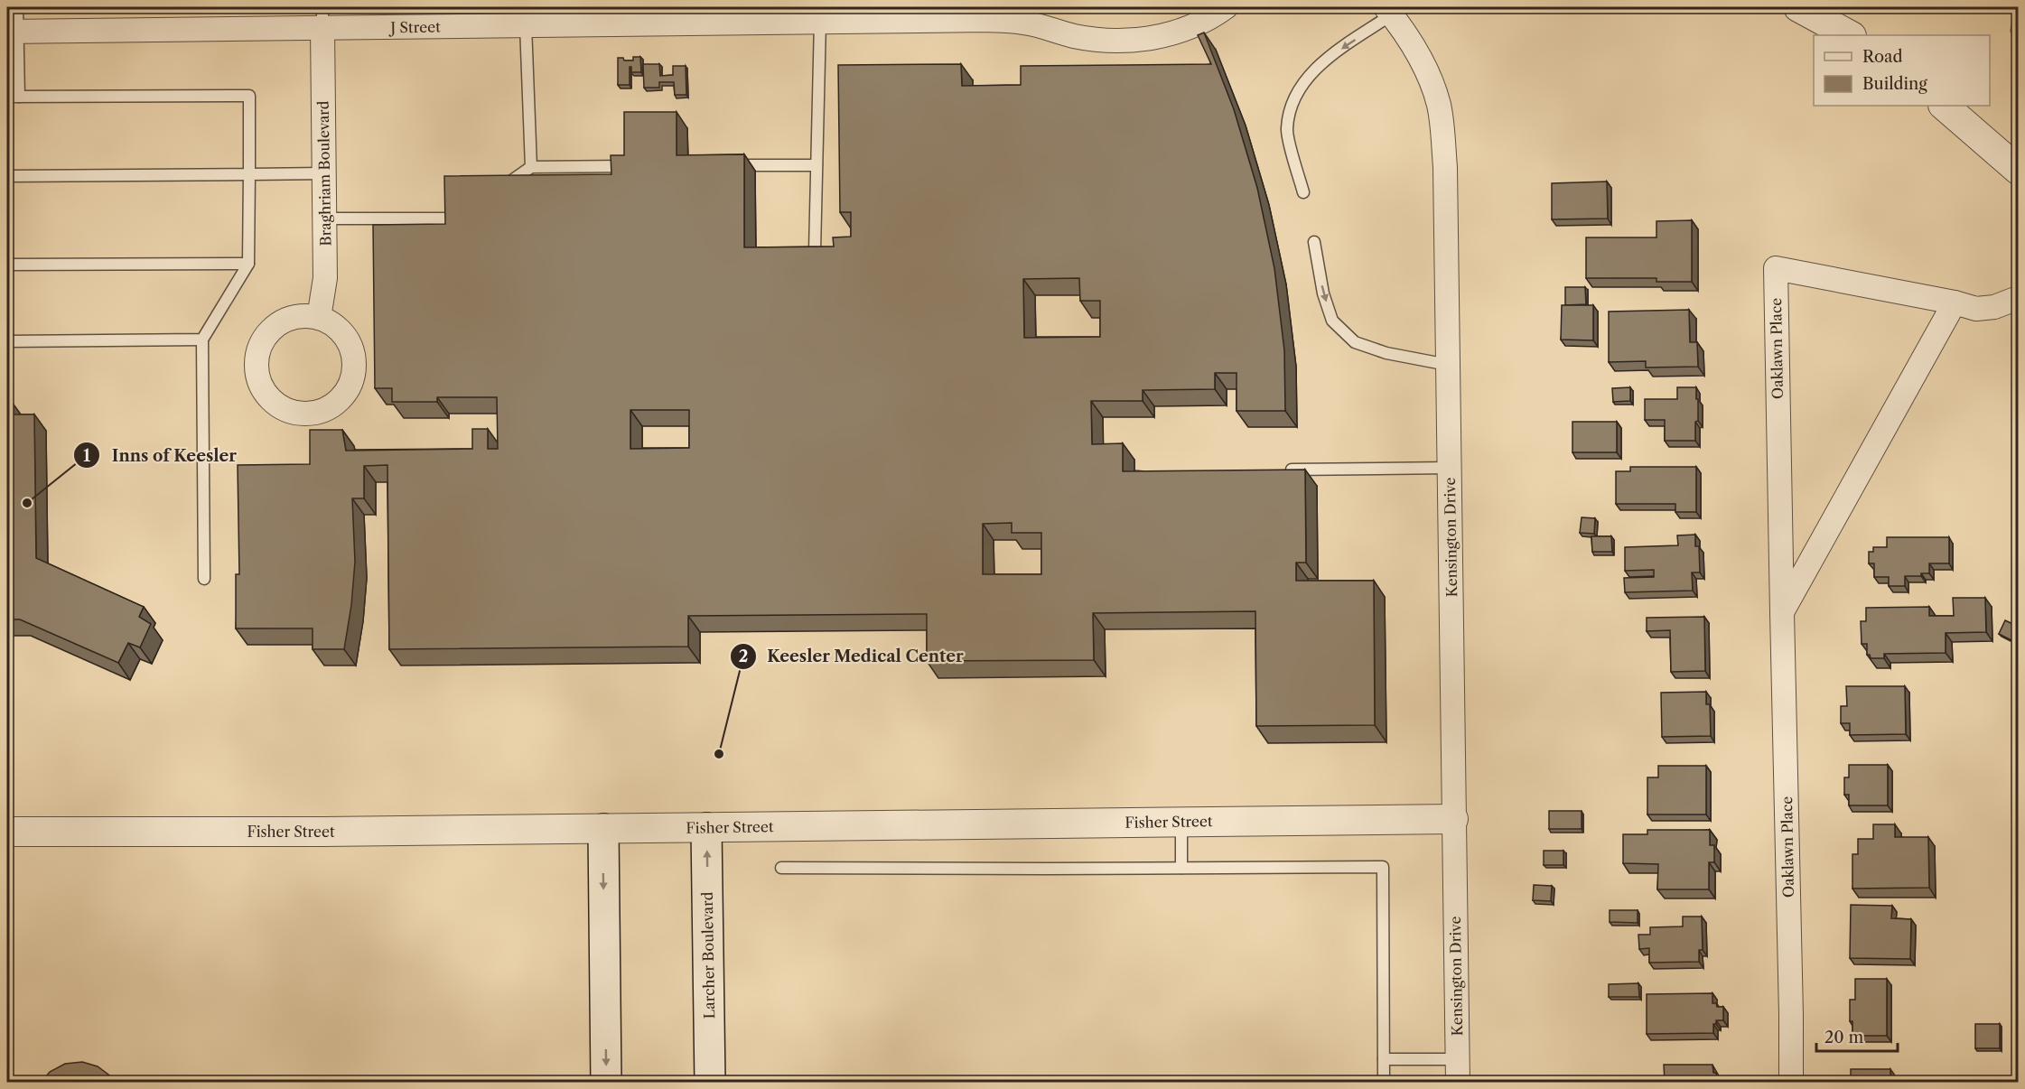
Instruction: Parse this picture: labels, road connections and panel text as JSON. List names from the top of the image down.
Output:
{
  "streets": {
    "main road": ["Larcher Boulevard"],
    "street": [
      "J Street",
      "Braghriam Boulevard",
      "Oaklawn Place",
      "Kensington Drive",
      "Fisher Street"
    ]
  },
  "crossings": [
    ["J Street", "Braghriam Boulevard"],
    ["Kensington Drive", "Fisher Street"],
    ["Fisher Street", "Larcher Boulevard"]
  ],
  "places": ["Inns of Keesler", "Keesler Medical Center"],
  "legend": ["Road", "Building"],
  "scale_bar": "20 m"
}
